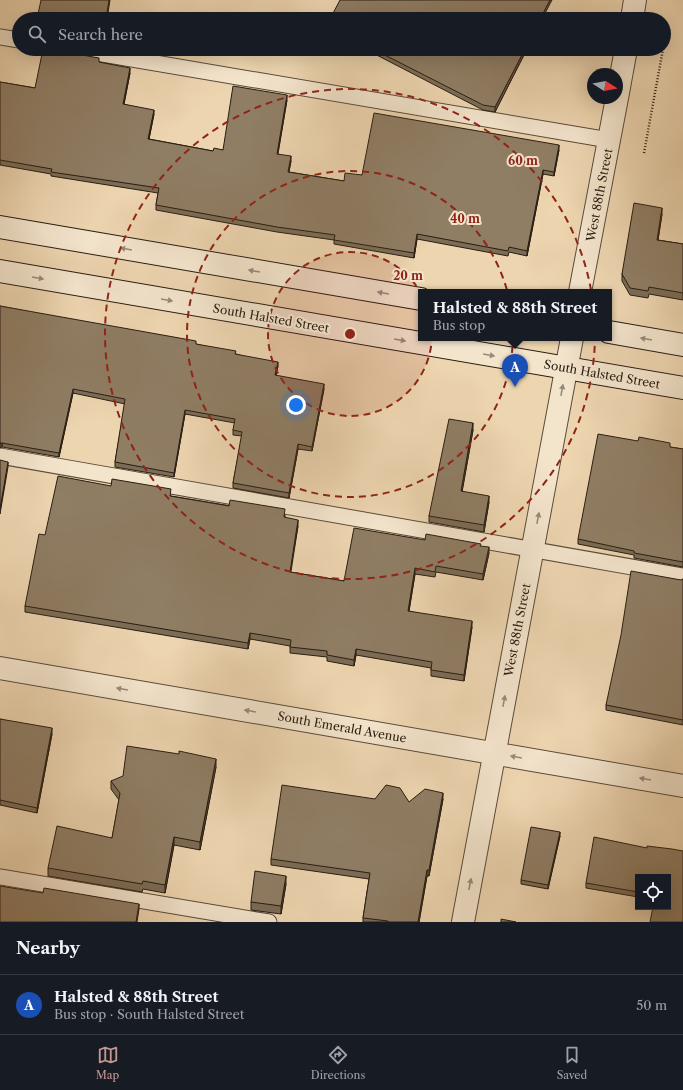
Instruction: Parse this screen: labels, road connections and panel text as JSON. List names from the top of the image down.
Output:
{
  "streets": {
    "street": ["West 88th Street", "South Halsted Street", "South Emerald Avenue"]
  },
  "crossings": [
    ["West 88th Street", "South Halsted Street"],
    ["West 88th Street", "South Emerald Avenue"]
  ],
  "one_way": ["West 88th Street", "South Emerald Avenue"],
  "north": "right",
  "page": {
    "search": "Search here",
    "popup": ["Halsted & 88th Street", "Bus stop"],
    "pins": "A",
    "heading": "Nearby",
    "list": [
      {
        "mark": "A",
        "name": "Halsted & 88th Street",
        "note": "Bus stop · South Halsted Street",
        "value": "50 m"
      }
    ],
    "nav": ["Map", "Directions", "Saved"]
  },
  "rings": ["60 m", "40 m", "20 m"]
}
